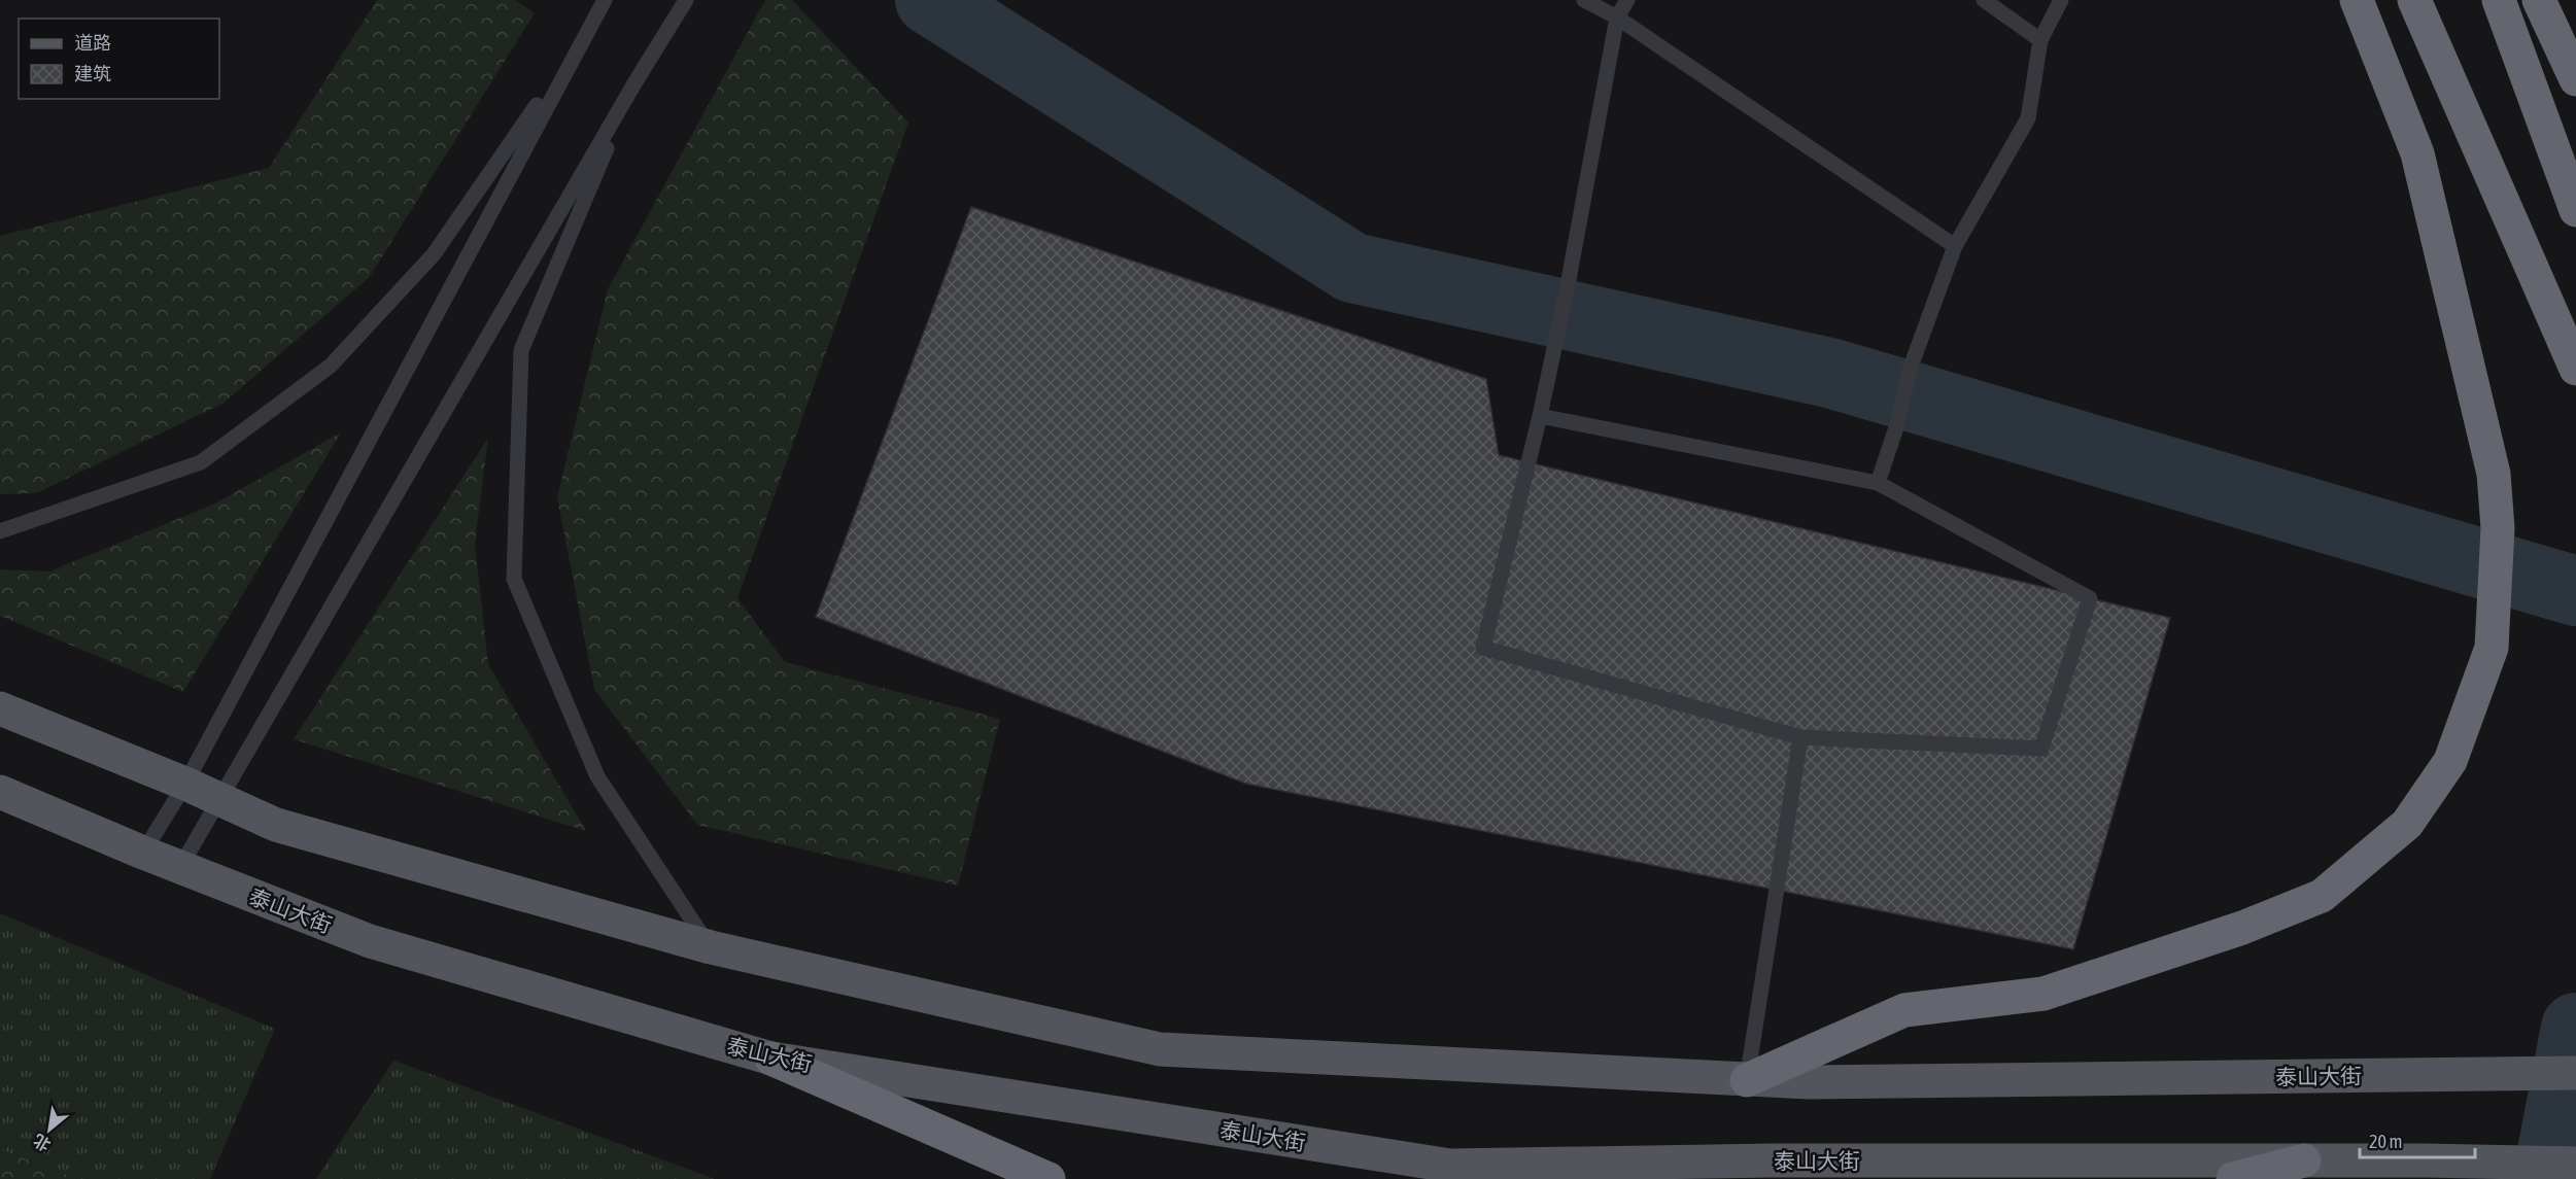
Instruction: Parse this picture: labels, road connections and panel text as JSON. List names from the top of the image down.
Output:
{
  "streets": {
    "main road": ["泰山大街"]
  },
  "legend": ["道路", "建筑"],
  "scale_bar": "20 m",
  "north": "bottom left"
}
